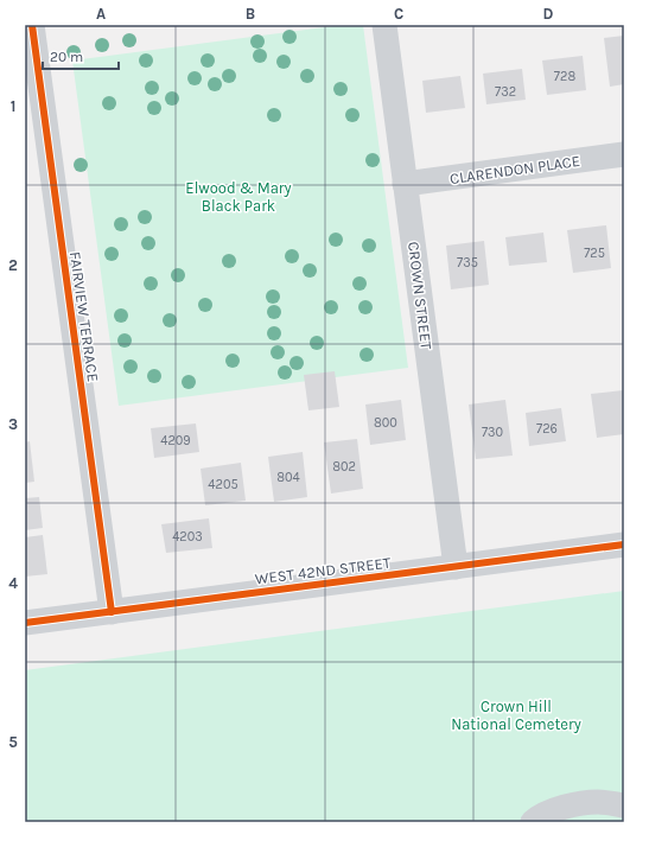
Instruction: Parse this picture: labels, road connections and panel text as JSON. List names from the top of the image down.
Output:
{
  "streets": {
    "street": [
      "CLARENDON PLACE",
      "CROWN STREET",
      "FAIRVIEW TERRACE",
      "WEST 42ND STREET"
    ]
  },
  "crossings": [
    ["CLARENDON PLACE", "CROWN STREET"],
    ["CROWN STREET", "WEST 42ND STREET"],
    ["FAIRVIEW TERRACE", "WEST 42ND STREET"]
  ],
  "parks": ["Elwood & Mary Black Park", "Crown Hill National Cemetery"],
  "house_numbers": [
    "728",
    "732",
    "725",
    "735",
    "800",
    "726",
    "730",
    "4209",
    "802",
    "804",
    "4205",
    "4203"
  ],
  "scale_bar": "20 m",
  "grid": {
    "columns": [
      "A",
      "B",
      "C",
      "D"
    ],
    "rows": [
      "1",
      "2",
      "3",
      "4",
      "5"
    ]
  }
}
